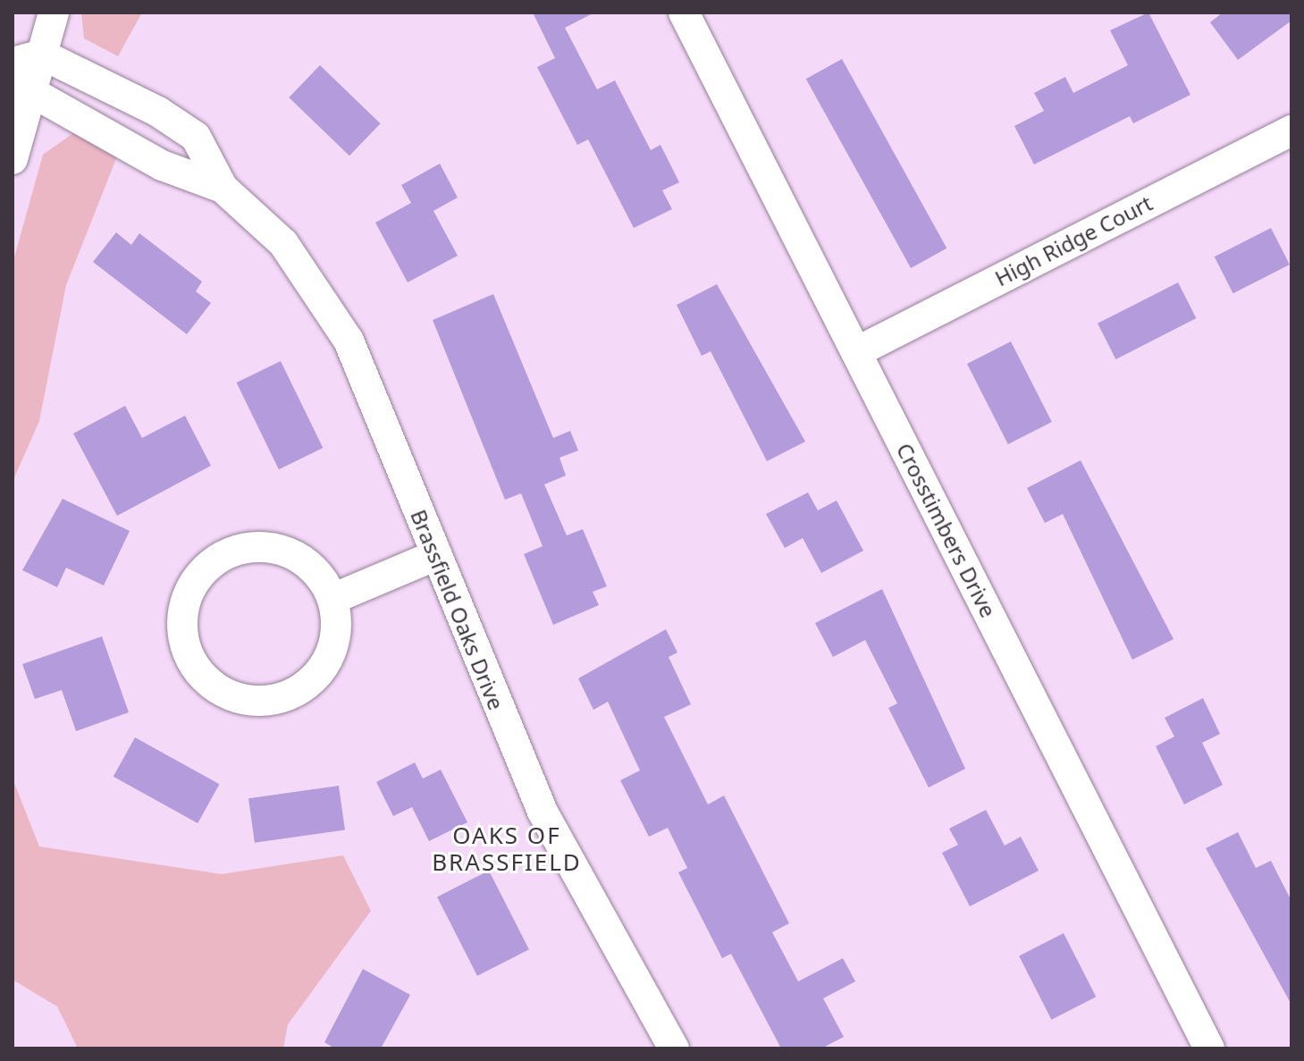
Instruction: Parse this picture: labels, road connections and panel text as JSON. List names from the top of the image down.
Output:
{
  "streets": {
    "street": ["High Ridge Court", "Crosstimbers Drive", "Brassfield Oaks Drive"]
  },
  "crossings": [
    ["High Ridge Court", "Crosstimbers Drive"]
  ],
  "districts": ["OAKS OF BRASSFIELD"]
}
